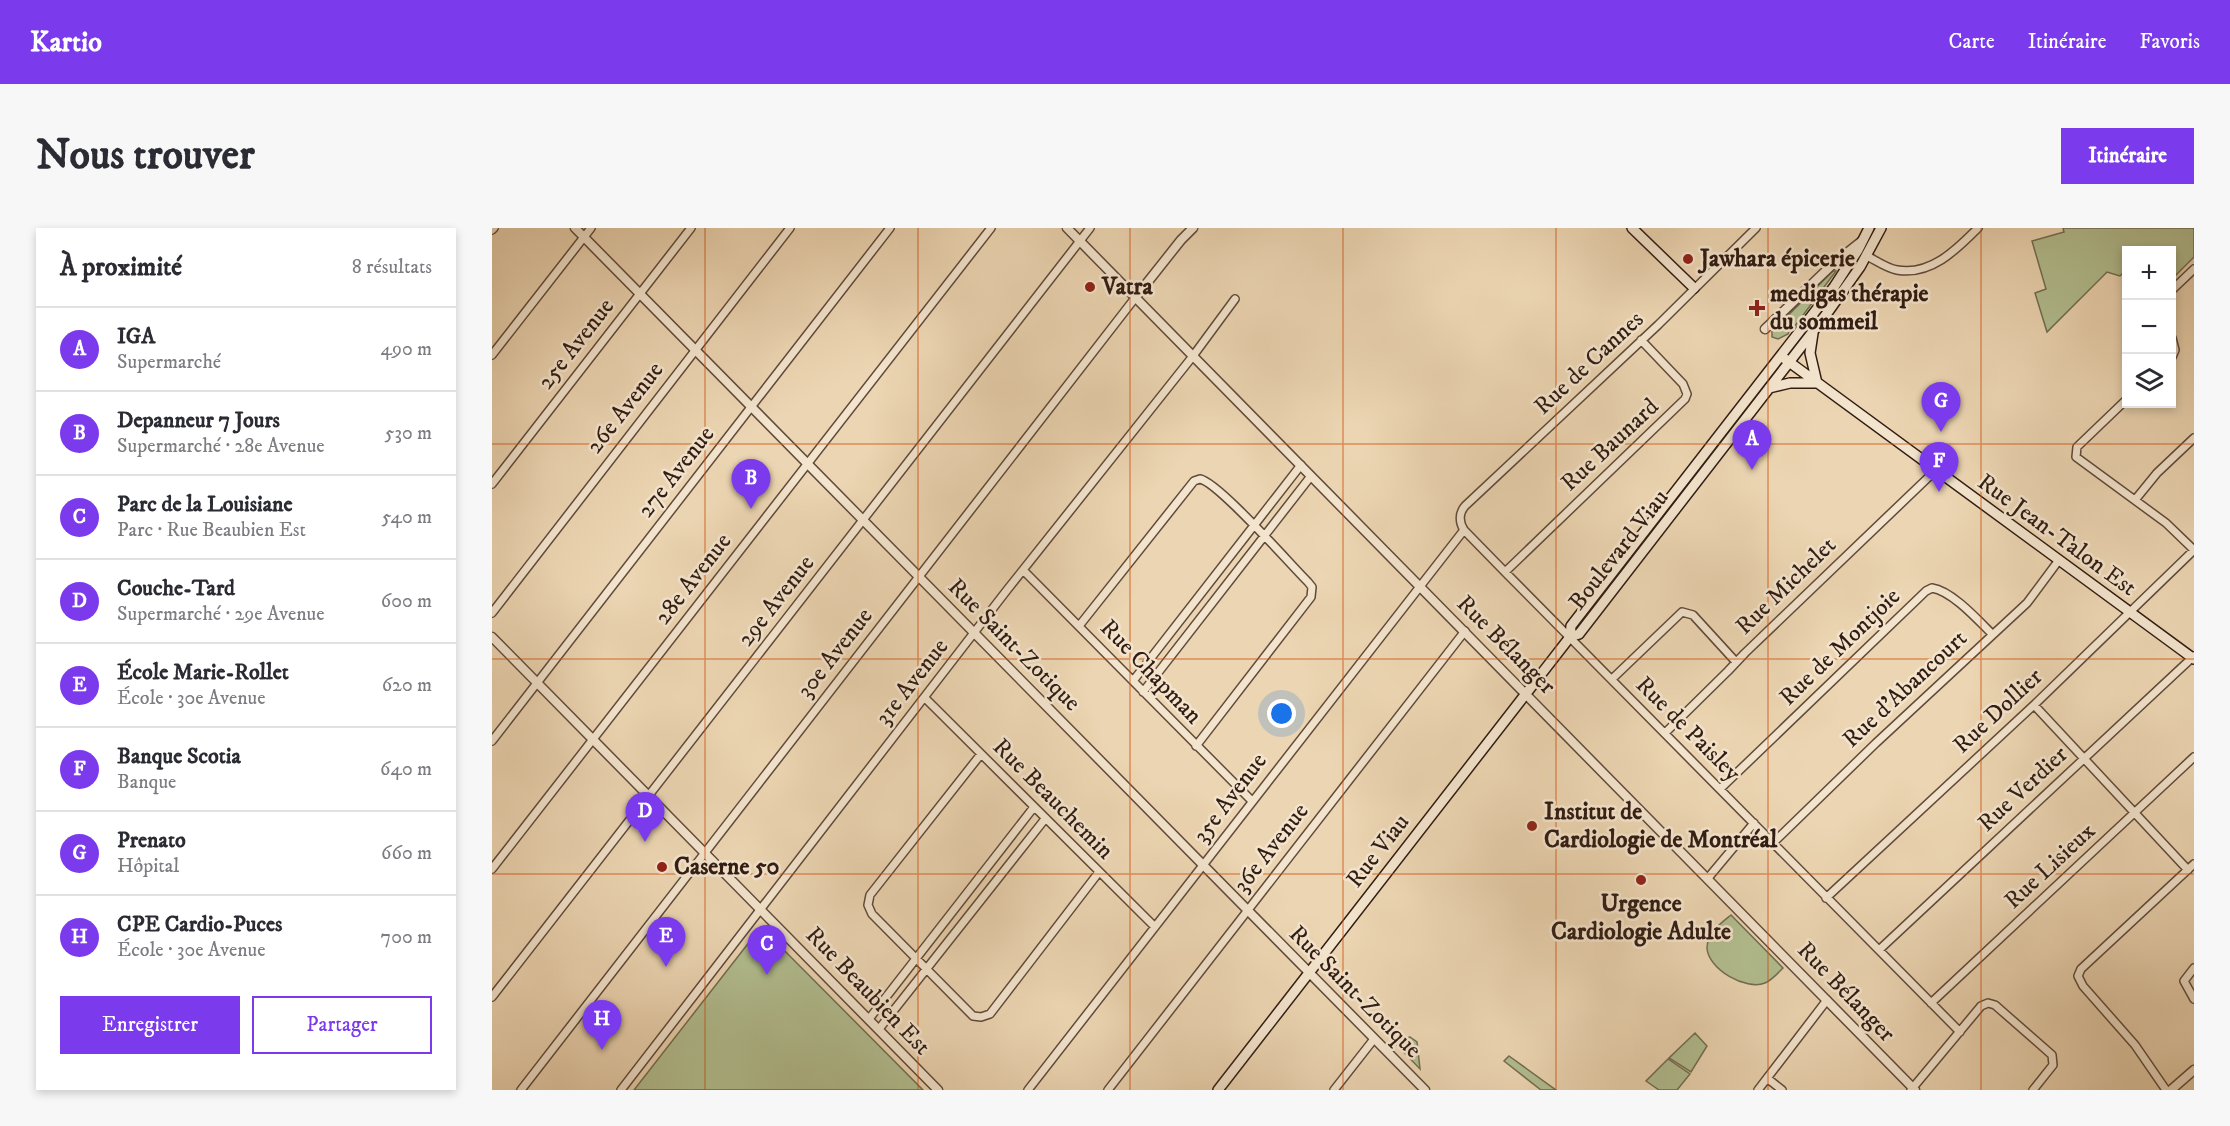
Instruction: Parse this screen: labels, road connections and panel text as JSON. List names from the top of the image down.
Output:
{
  "streets": {
    "main road": ["Rue Jean-Talon Est", "Boulevard Viau", "Rue Viau"],
    "street": [
      "25e Avenue",
      "Rue de Cannes",
      "26e Avenue",
      "Rue Baunard",
      "27e Avenue",
      "28e Avenue",
      "Rue Michelet",
      "29e Avenue",
      "Rue Saint-Zotique",
      "Rue Bélanger",
      "Rue de Montjoie",
      "30e Avenue",
      "Rue Chapman",
      "31e Avenue",
      "Rue d'Abancourt",
      "Rue Dollier",
      "Rue de Paisley",
      "Rue Verdier",
      "35e Avenue",
      "Rue Beauchemin",
      "36e Avenue",
      "Rue Lisieux",
      "Rue Beaubien Est"
    ]
  },
  "crossings": [
    ["25e Avenue", "Rue Saint-Zotique"],
    ["Rue de Cannes", "Rue Baunard"],
    ["Rue de Cannes", "Rue de Paisley"],
    ["Rue de Cannes", "35e Avenue"],
    ["26e Avenue", "Rue Saint-Zotique"],
    ["Rue Baunard", "Rue de Paisley"],
    ["27e Avenue", "Rue Saint-Zotique"],
    ["27e Avenue", "Rue Beaubien Est"],
    ["Rue Jean-Talon Est", "Boulevard Viau"],
    ["Rue Jean-Talon Est", "Rue Michelet"],
    ["Rue Jean-Talon Est", "Rue d'Abancourt"],
    ["Rue Jean-Talon Est", "Rue Dollier"],
    ["Rue Jean-Talon Est", "Rue Verdier"],
    ["Boulevard Viau", "Rue de Paisley"],
    ["Boulevard Viau", "Rue Viau"],
    ["28e Avenue", "Rue Saint-Zotique"],
    ["28e Avenue", "Rue Beaubien Est"],
    ["Rue Michelet", "Rue de Paisley"],
    ["29e Avenue", "Rue Saint-Zotique"],
    ["29e Avenue", "Rue Bélanger"],
    ["29e Avenue", "Rue Beaubien Est"],
    ["Rue Saint-Zotique", "30e Avenue"],
    ["Rue Saint-Zotique", "31e Avenue"],
    ["Rue Saint-Zotique", "35e Avenue"],
    ["Rue Saint-Zotique", "36e Avenue"],
    ["Rue Saint-Zotique", "Rue Viau"],
    ["Rue Bélanger", "30e Avenue"],
    ["Rue Bélanger", "31e Avenue"],
    ["Rue Bélanger", "35e Avenue"],
    ["Rue Bélanger", "36e Avenue"],
    ["Rue Bélanger", "Rue Viau"],
    ["Rue de Montjoie", "Rue d'Abancourt"],
    ["Rue de Montjoie", "Rue de Paisley"],
    ["30e Avenue", "Rue Beaubien Est"],
    ["Rue Chapman", "31e Avenue"],
    ["Rue Chapman", "35e Avenue"],
    ["31e Avenue", "Rue Beauchemin"],
    ["31e Avenue", "Rue Beaubien Est"],
    ["Rue d'Abancourt", "Rue de Paisley"],
    ["Rue Dollier", "Rue de Paisley"],
    ["Rue de Paisley", "Rue Verdier"],
    ["Rue de Paisley", "35e Avenue"],
    ["Rue de Paisley", "Rue Viau"],
    ["Rue de Paisley", "Rue Lisieux"],
    ["35e Avenue", "Rue Beauchemin"]
  ],
  "places": {
    "other": [
      "Jawhara épicerie",
      "Vatra",
      "Institut de Cardiologie de Montréal",
      "Caserne 50",
      "Urgence Cardiologie Adulte"
    ],
    "health": ["medigas thérapie du sommeil"]
  },
  "page": {
    "header": "Kartio",
    "nav": ["Carte", "Itinéraire", "Favoris"],
    "buttons": [
      "Itinéraire",
      ["Enregistrer", "Partager"]
    ],
    "title": "Nous trouver",
    "heading": ["À proximité", "8 résultats"],
    "map_buttons": ["+", "−"],
    "list": [
      {
        "mark": "A",
        "name": "IGA",
        "note": "Supermarché",
        "value": "490 m"
      },
      {
        "mark": "B",
        "name": "Depanneur 7 Jours",
        "note": "Supermarché · 28e Avenue",
        "value": "530 m"
      },
      {
        "mark": "C",
        "name": "Parc de la Louisiane",
        "note": "Parc · Rue Beaubien Est",
        "value": "540 m"
      },
      {
        "mark": "D",
        "name": "Couche-Tard",
        "note": "Supermarché · 29e Avenue",
        "value": "600 m"
      },
      {
        "mark": "E",
        "name": "École Marie-Rollet",
        "note": "École · 30e Avenue",
        "value": "620 m"
      },
      {
        "mark": "F",
        "name": "Banque Scotia",
        "note": "Banque",
        "value": "640 m"
      },
      {
        "mark": "G",
        "name": "Prenato",
        "note": "Hôpital",
        "value": "660 m"
      },
      {
        "mark": "H",
        "name": "CPE Cardio-Puces",
        "note": "École · 30e Avenue",
        "value": "700 m"
      }
    ],
    "pins": [
      "G",
      "A",
      "F",
      "B",
      "D",
      "E",
      "C",
      "H"
    ]
  }
}
